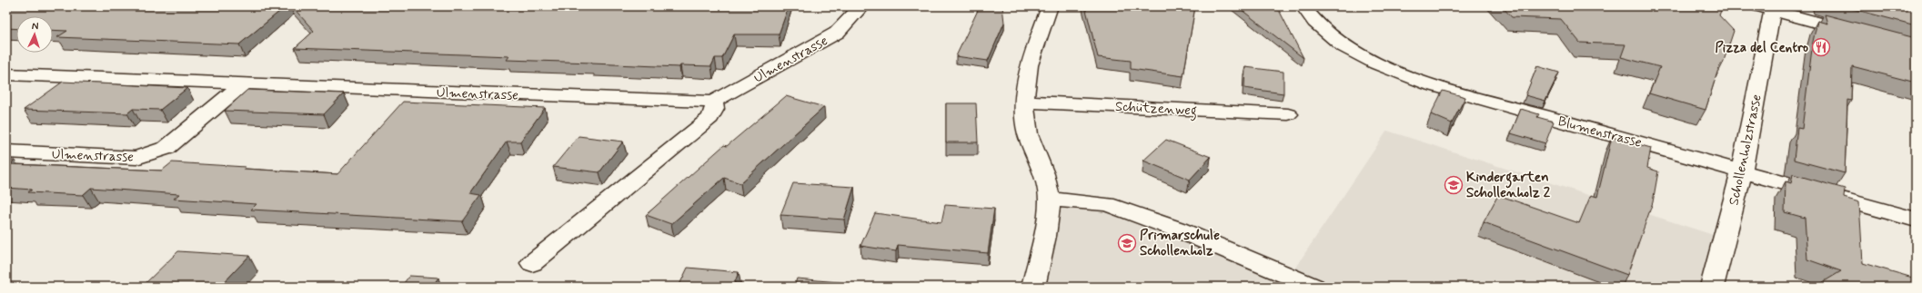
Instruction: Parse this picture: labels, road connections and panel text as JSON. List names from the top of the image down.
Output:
{
  "streets": {
    "street": [
      "Ulmenstrasse",
      "Schützenweg",
      "Blumenstrasse",
      "Schollenholzstrasse"
    ]
  },
  "crossings": [
    ["Blumenstrasse", "Schollenholzstrasse"]
  ],
  "places": {
    "restaurant": ["Pizza del Centro"],
    "school or university": ["Kindergarten Schollenholz 2", "Primarschule Schollenholz"]
  },
  "north": "top"
}
